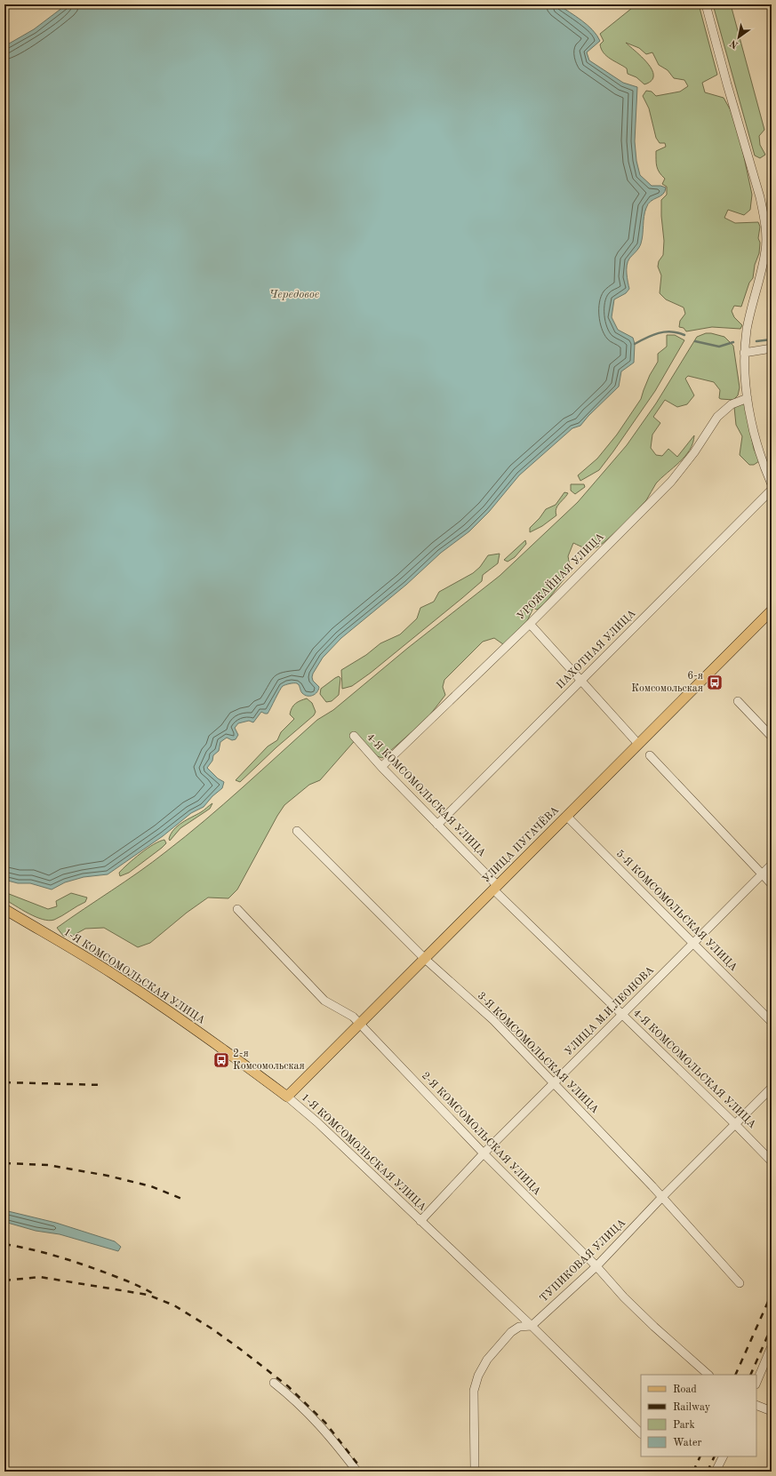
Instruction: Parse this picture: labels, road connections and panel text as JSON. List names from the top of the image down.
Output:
{
  "streets": {
    "main road": ["УЛИЦА ПУГАЧЁВА", "1-Я КОМСОМОЛЬСКАЯ УЛИЦА"],
    "street": [
      "УРОЖАЙНАЯ УЛИЦА",
      "ПАХОТНАЯ УЛИЦА",
      "4-Я КОМСОМОЛЬСКАЯ УЛИЦА",
      "5-Я КОМСОМОЛЬСКАЯ УЛИЦА",
      "УЛИЦА М.И.ЛЕОНОВА",
      "3-Я КОМСОМОЛЬСКАЯ УЛИЦА",
      "2-Я КОМСОМОЛЬСКАЯ УЛИЦА",
      "ТУПИКОВАЯ УЛИЦА"
    ]
  },
  "crossings": [
    ["УРОЖАЙНАЯ УЛИЦА", "4-Я КОМСОМОЛЬСКАЯ УЛИЦА"],
    ["ПАХОТНАЯ УЛИЦА", "4-Я КОМСОМОЛЬСКАЯ УЛИЦА"],
    ["4-Я КОМСОМОЛЬСКАЯ УЛИЦА", "УЛИЦА ПУГАЧЁВА"],
    ["4-Я КОМСОМОЛЬСКАЯ УЛИЦА", "УЛИЦА М.И.ЛЕОНОВА"],
    ["4-Я КОМСОМОЛЬСКАЯ УЛИЦА", "ТУПИКОВАЯ УЛИЦА"],
    ["УЛИЦА ПУГАЧЁВА", "5-Я КОМСОМОЛЬСКАЯ УЛИЦА"],
    ["УЛИЦА ПУГАЧЁВА", "1-Я КОМСОМОЛЬСКАЯ УЛИЦА"],
    ["УЛИЦА ПУГАЧЁВА", "3-Я КОМСОМОЛЬСКАЯ УЛИЦА"],
    ["УЛИЦА ПУГАЧЁВА", "2-Я КОМСОМОЛЬСКАЯ УЛИЦА"],
    ["5-Я КОМСОМОЛЬСКАЯ УЛИЦА", "УЛИЦА М.И.ЛЕОНОВА"],
    ["1-Я КОМСОМОЛЬСКАЯ УЛИЦА", "УЛИЦА М.И.ЛЕОНОВА"],
    ["1-Я КОМСОМОЛЬСКАЯ УЛИЦА", "ТУПИКОВАЯ УЛИЦА"],
    ["УЛИЦА М.И.ЛЕОНОВА", "3-Я КОМСОМОЛЬСКАЯ УЛИЦА"],
    ["УЛИЦА М.И.ЛЕОНОВА", "2-Я КОМСОМОЛЬСКАЯ УЛИЦА"],
    ["3-Я КОМСОМОЛЬСКАЯ УЛИЦА", "ТУПИКОВАЯ УЛИЦА"],
    ["2-Я КОМСОМОЛЬСКАЯ УЛИЦА", "ТУПИКОВАЯ УЛИЦА"]
  ],
  "water": ["Чередовое"],
  "places": {
    "bus stop": ["6-я Комсомольская", "2-я Комсомольская"]
  },
  "legend": [
    "Road",
    "Railway",
    "Park",
    "Water"
  ],
  "north": "bottom left"
}
